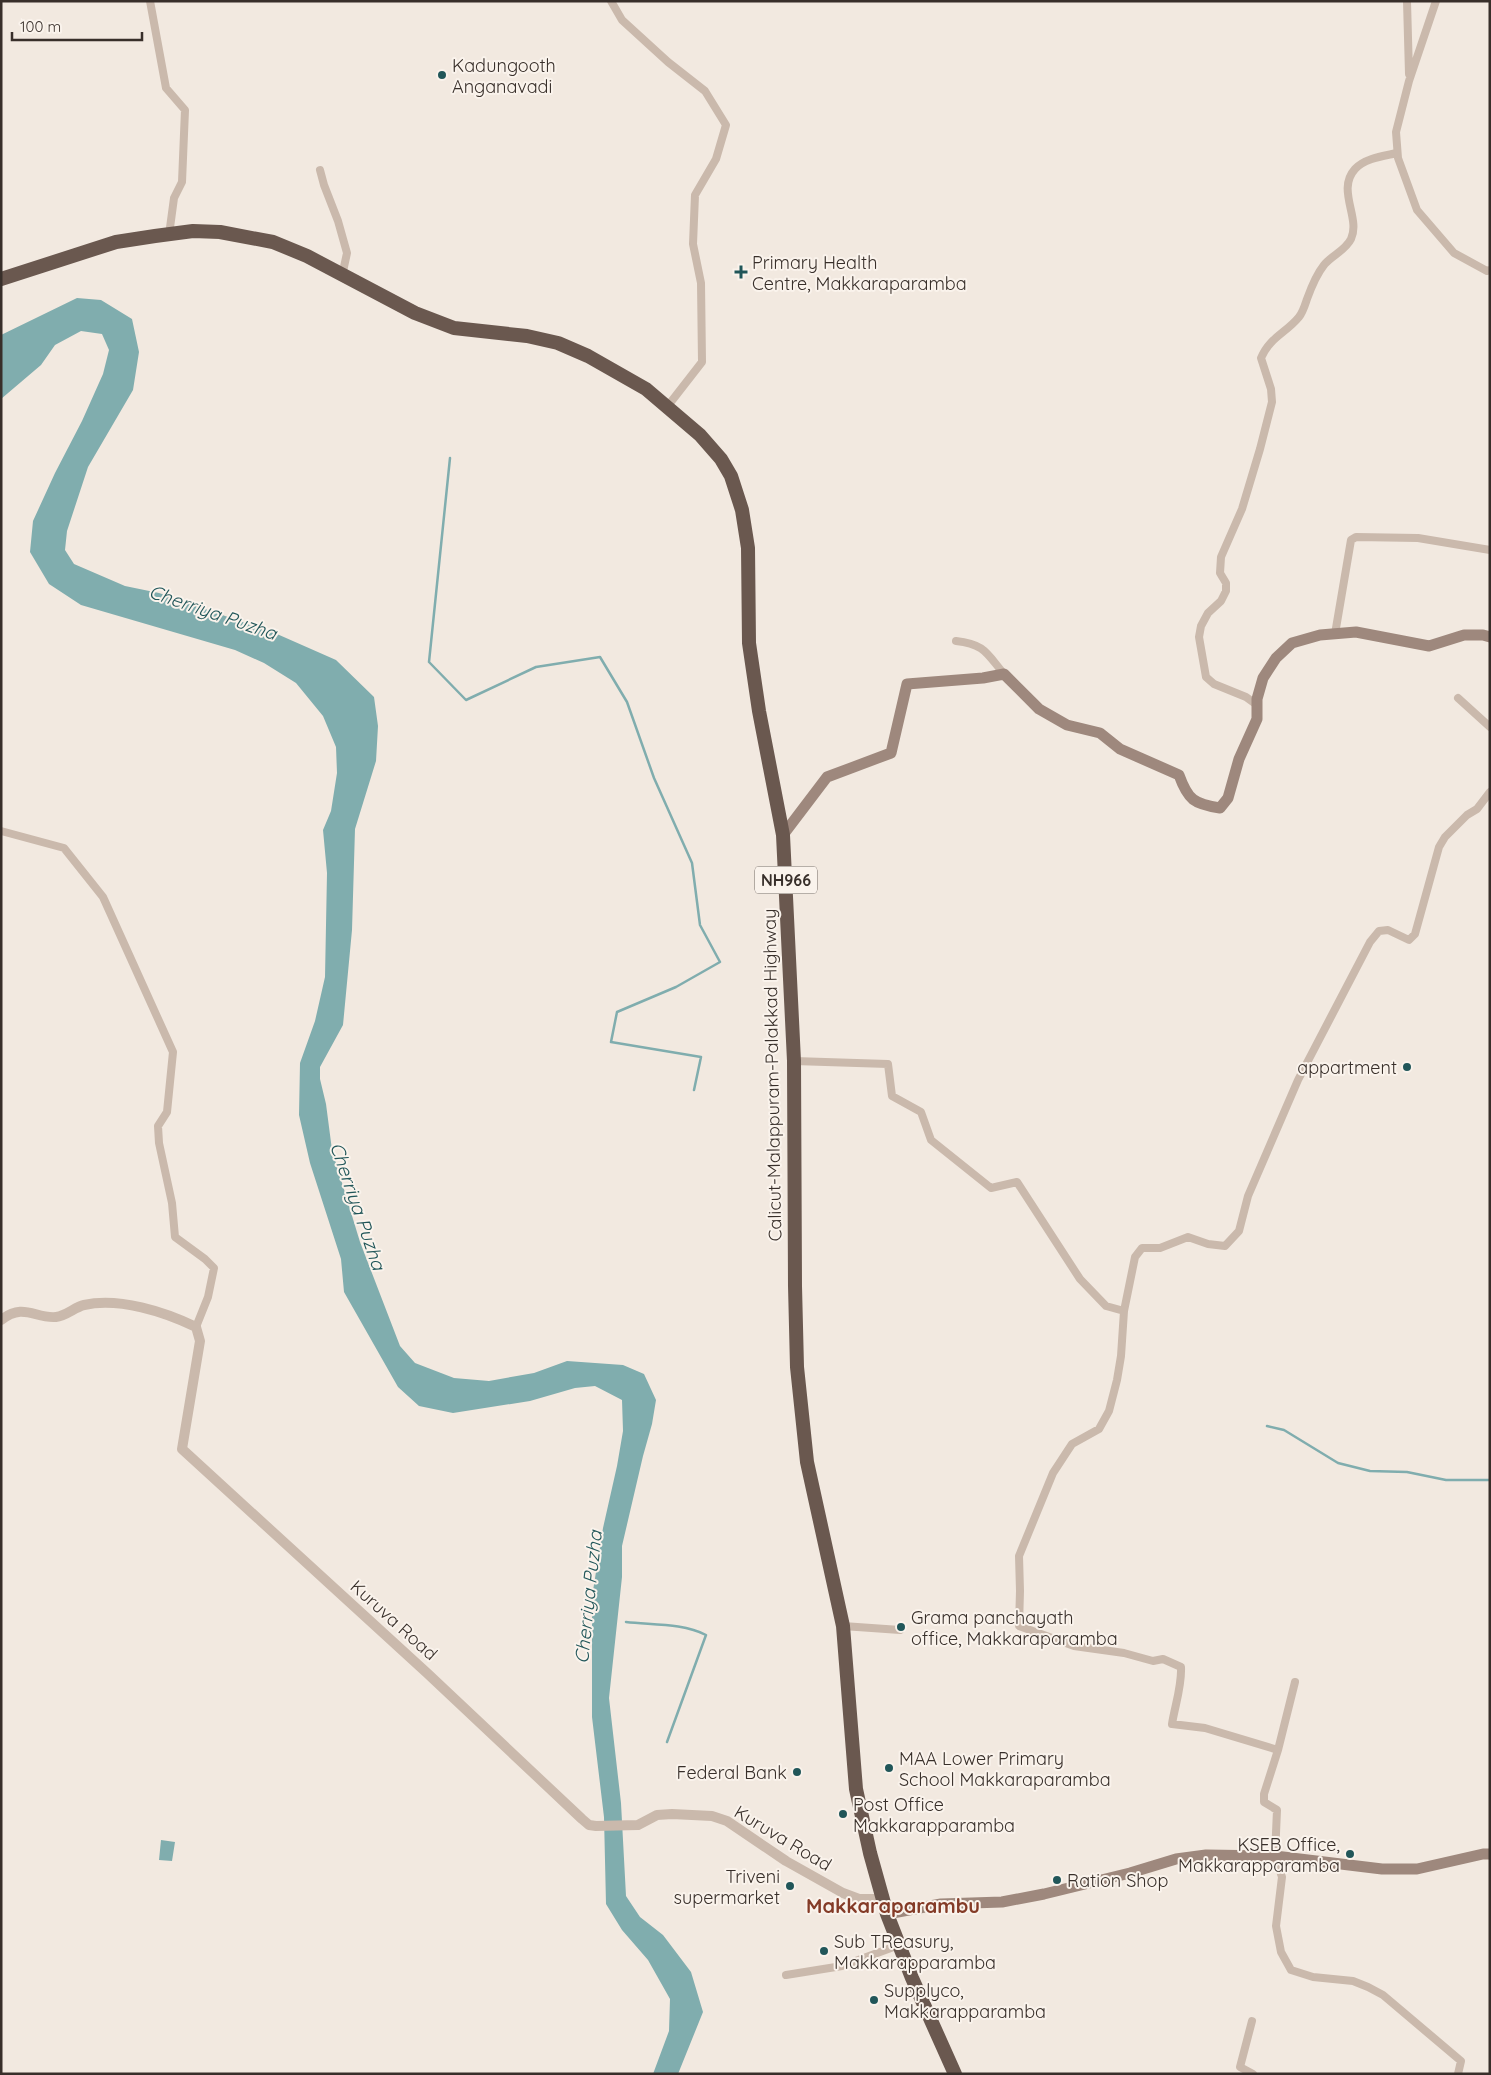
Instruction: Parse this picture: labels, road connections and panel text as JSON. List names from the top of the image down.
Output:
{
  "streets": {
    "highway": ["NH966", "Calicut-Malappuram-Palakkad Highway"],
    "street": ["Kuruva Road"]
  },
  "crossings": [
    ["Calicut-Malappuram-Palakkad Highway", "Kuruva Road"]
  ],
  "districts": ["Makkaraparambu"],
  "water": ["Cherriya Puzha"],
  "places": {
    "other": [
      "Kadungooth Anganavadi",
      "appartment",
      "Grama panchayath office, Makkaraparamba",
      "MAA Lower Primary School Makkaraparamba",
      "Federal Bank",
      "Post Office Makkarapparamba",
      "KSEB Office, Makkarapparamba",
      "Ration Shop",
      "Triveni supermarket",
      "Sub TReasury, Makkarapparamba",
      "Supplyco, Makkarapparamba"
    ],
    "health": ["Primary Health Centre, Makkaraparamba"]
  },
  "scale_bar": "100 m"
}
